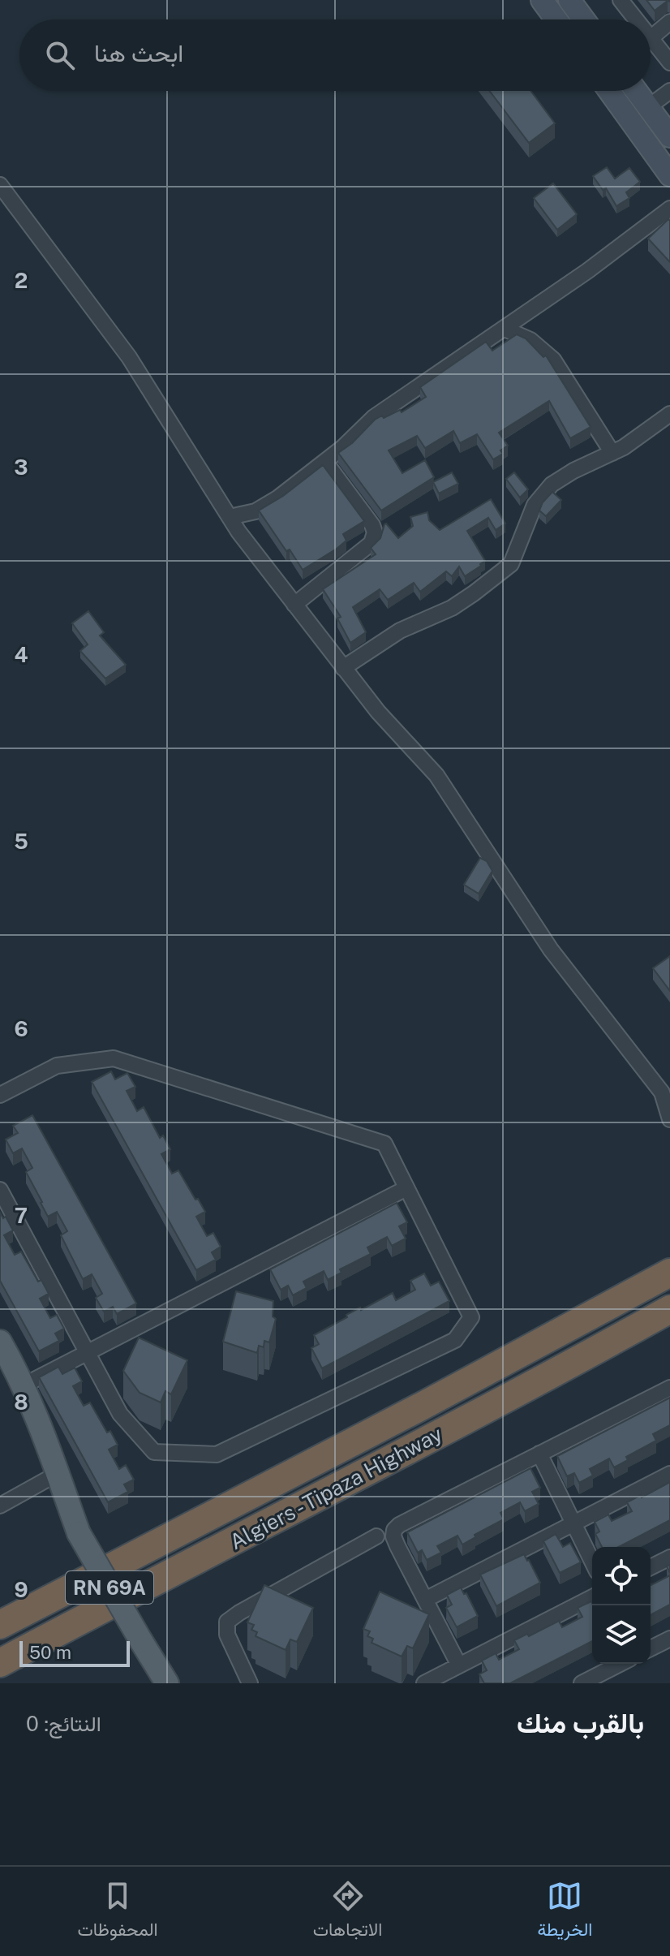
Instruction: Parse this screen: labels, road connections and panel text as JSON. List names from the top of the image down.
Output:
{
  "streets": {
    "highway": ["Algiers - Tipaza Highway"],
    "main road": ["RN 69A"]
  },
  "scale_bar": "50 m",
  "page": {
    "search": "ابحث هنا",
    "scale": "50 m",
    "heading": ["بالقرب منك", "النتائج: 0"],
    "nav": ["الخريطة", "الاتجاهات", "المحفوظات"]
  },
  "grid": {
    "rows": [
      "2",
      "3",
      "4",
      "5",
      "6",
      "7",
      "8",
      "9"
    ]
  }
}
